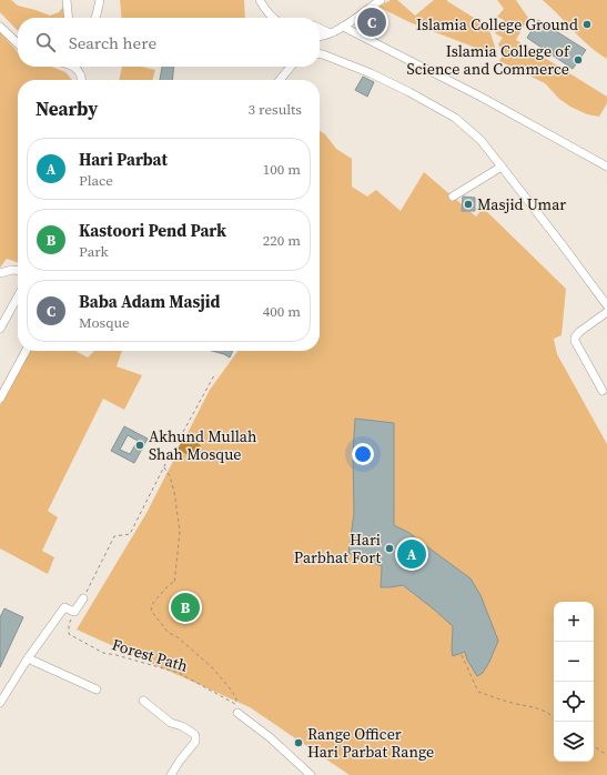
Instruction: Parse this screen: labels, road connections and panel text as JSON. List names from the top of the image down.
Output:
{
  "streets": {
    "path": ["Forest Path"]
  },
  "places": [
    "Islamia College Ground",
    "Islamia College of Science and Commerce",
    "Masjid Umar",
    "Akhund Mullah Shah Mosque",
    "Hari Parbhat Fort",
    "Range Officer Hari Parbat Range"
  ],
  "page": {
    "pins": ["C", "A", "B"],
    "search": "Search here",
    "heading": ["Nearby", "3 results"],
    "list": [
      {
        "mark": "A",
        "name": "Hari Parbat",
        "note": "Place",
        "value": "100 m"
      },
      {
        "mark": "B",
        "name": "Kastoori Pend Park",
        "note": "Park",
        "value": "220 m"
      },
      {
        "mark": "C",
        "name": "Baba Adam Masjid",
        "note": "Mosque",
        "value": "400 m"
      }
    ],
    "map_buttons": ["+", "−"]
  }
}
